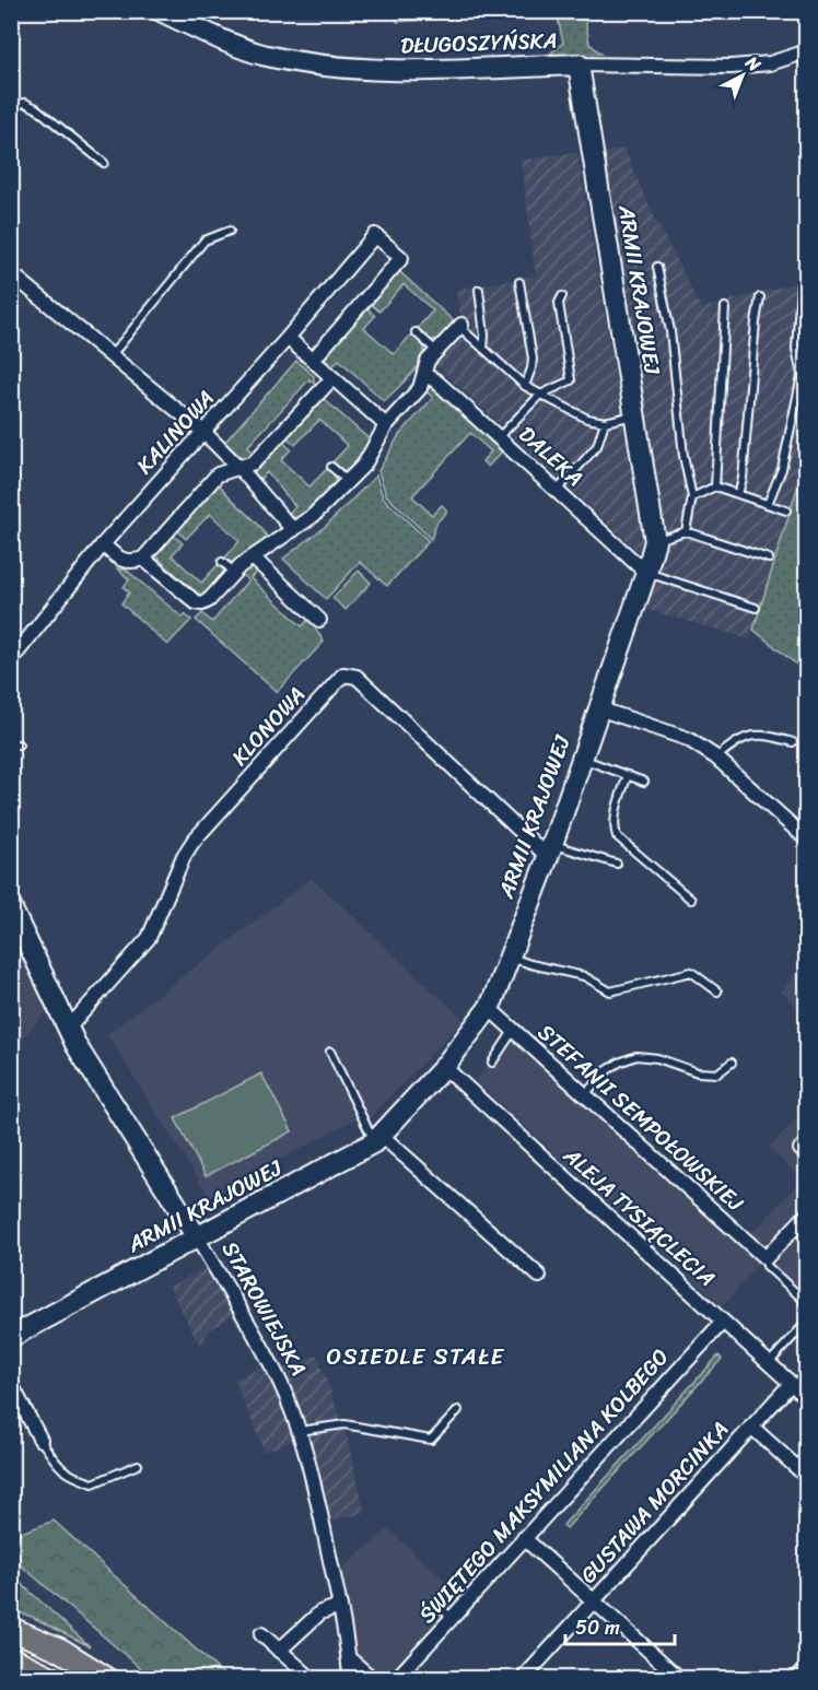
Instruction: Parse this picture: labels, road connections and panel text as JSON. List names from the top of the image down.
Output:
{
  "streets": {
    "street": [
      "DŁUGOSZYŃSKA",
      "ARMII KRAJOWEJ",
      "KALINOWA",
      "DALEKA",
      "KLONOWA",
      "STEFANII SEMPOŁOWSKIEJ",
      "ALEJA TYSIĄCLECIA",
      "STAROWIEJSKA",
      "ŚWIĘTEGO MAKSYMILIANA KOLBEGO",
      "GUSTAWA MORCINKA"
    ]
  },
  "crossings": [
    ["DŁUGOSZYŃSKA", "ARMII KRAJOWEJ"],
    ["ARMII KRAJOWEJ", "DALEKA"],
    ["ARMII KRAJOWEJ", "KLONOWA"],
    ["ARMII KRAJOWEJ", "STEFANII SEMPOŁOWSKIEJ"],
    ["ARMII KRAJOWEJ", "ALEJA TYSIĄCLECIA"],
    ["ARMII KRAJOWEJ", "STAROWIEJSKA"],
    ["KLONOWA", "STAROWIEJSKA"],
    ["ALEJA TYSIĄCLECIA", "ŚWIĘTEGO MAKSYMILIANA KOLBEGO"],
    ["ALEJA TYSIĄCLECIA", "GUSTAWA MORCINKA"]
  ],
  "districts": ["OSIEDLE STAŁE"],
  "scale_bar": "50 m",
  "north": "top right"
}
